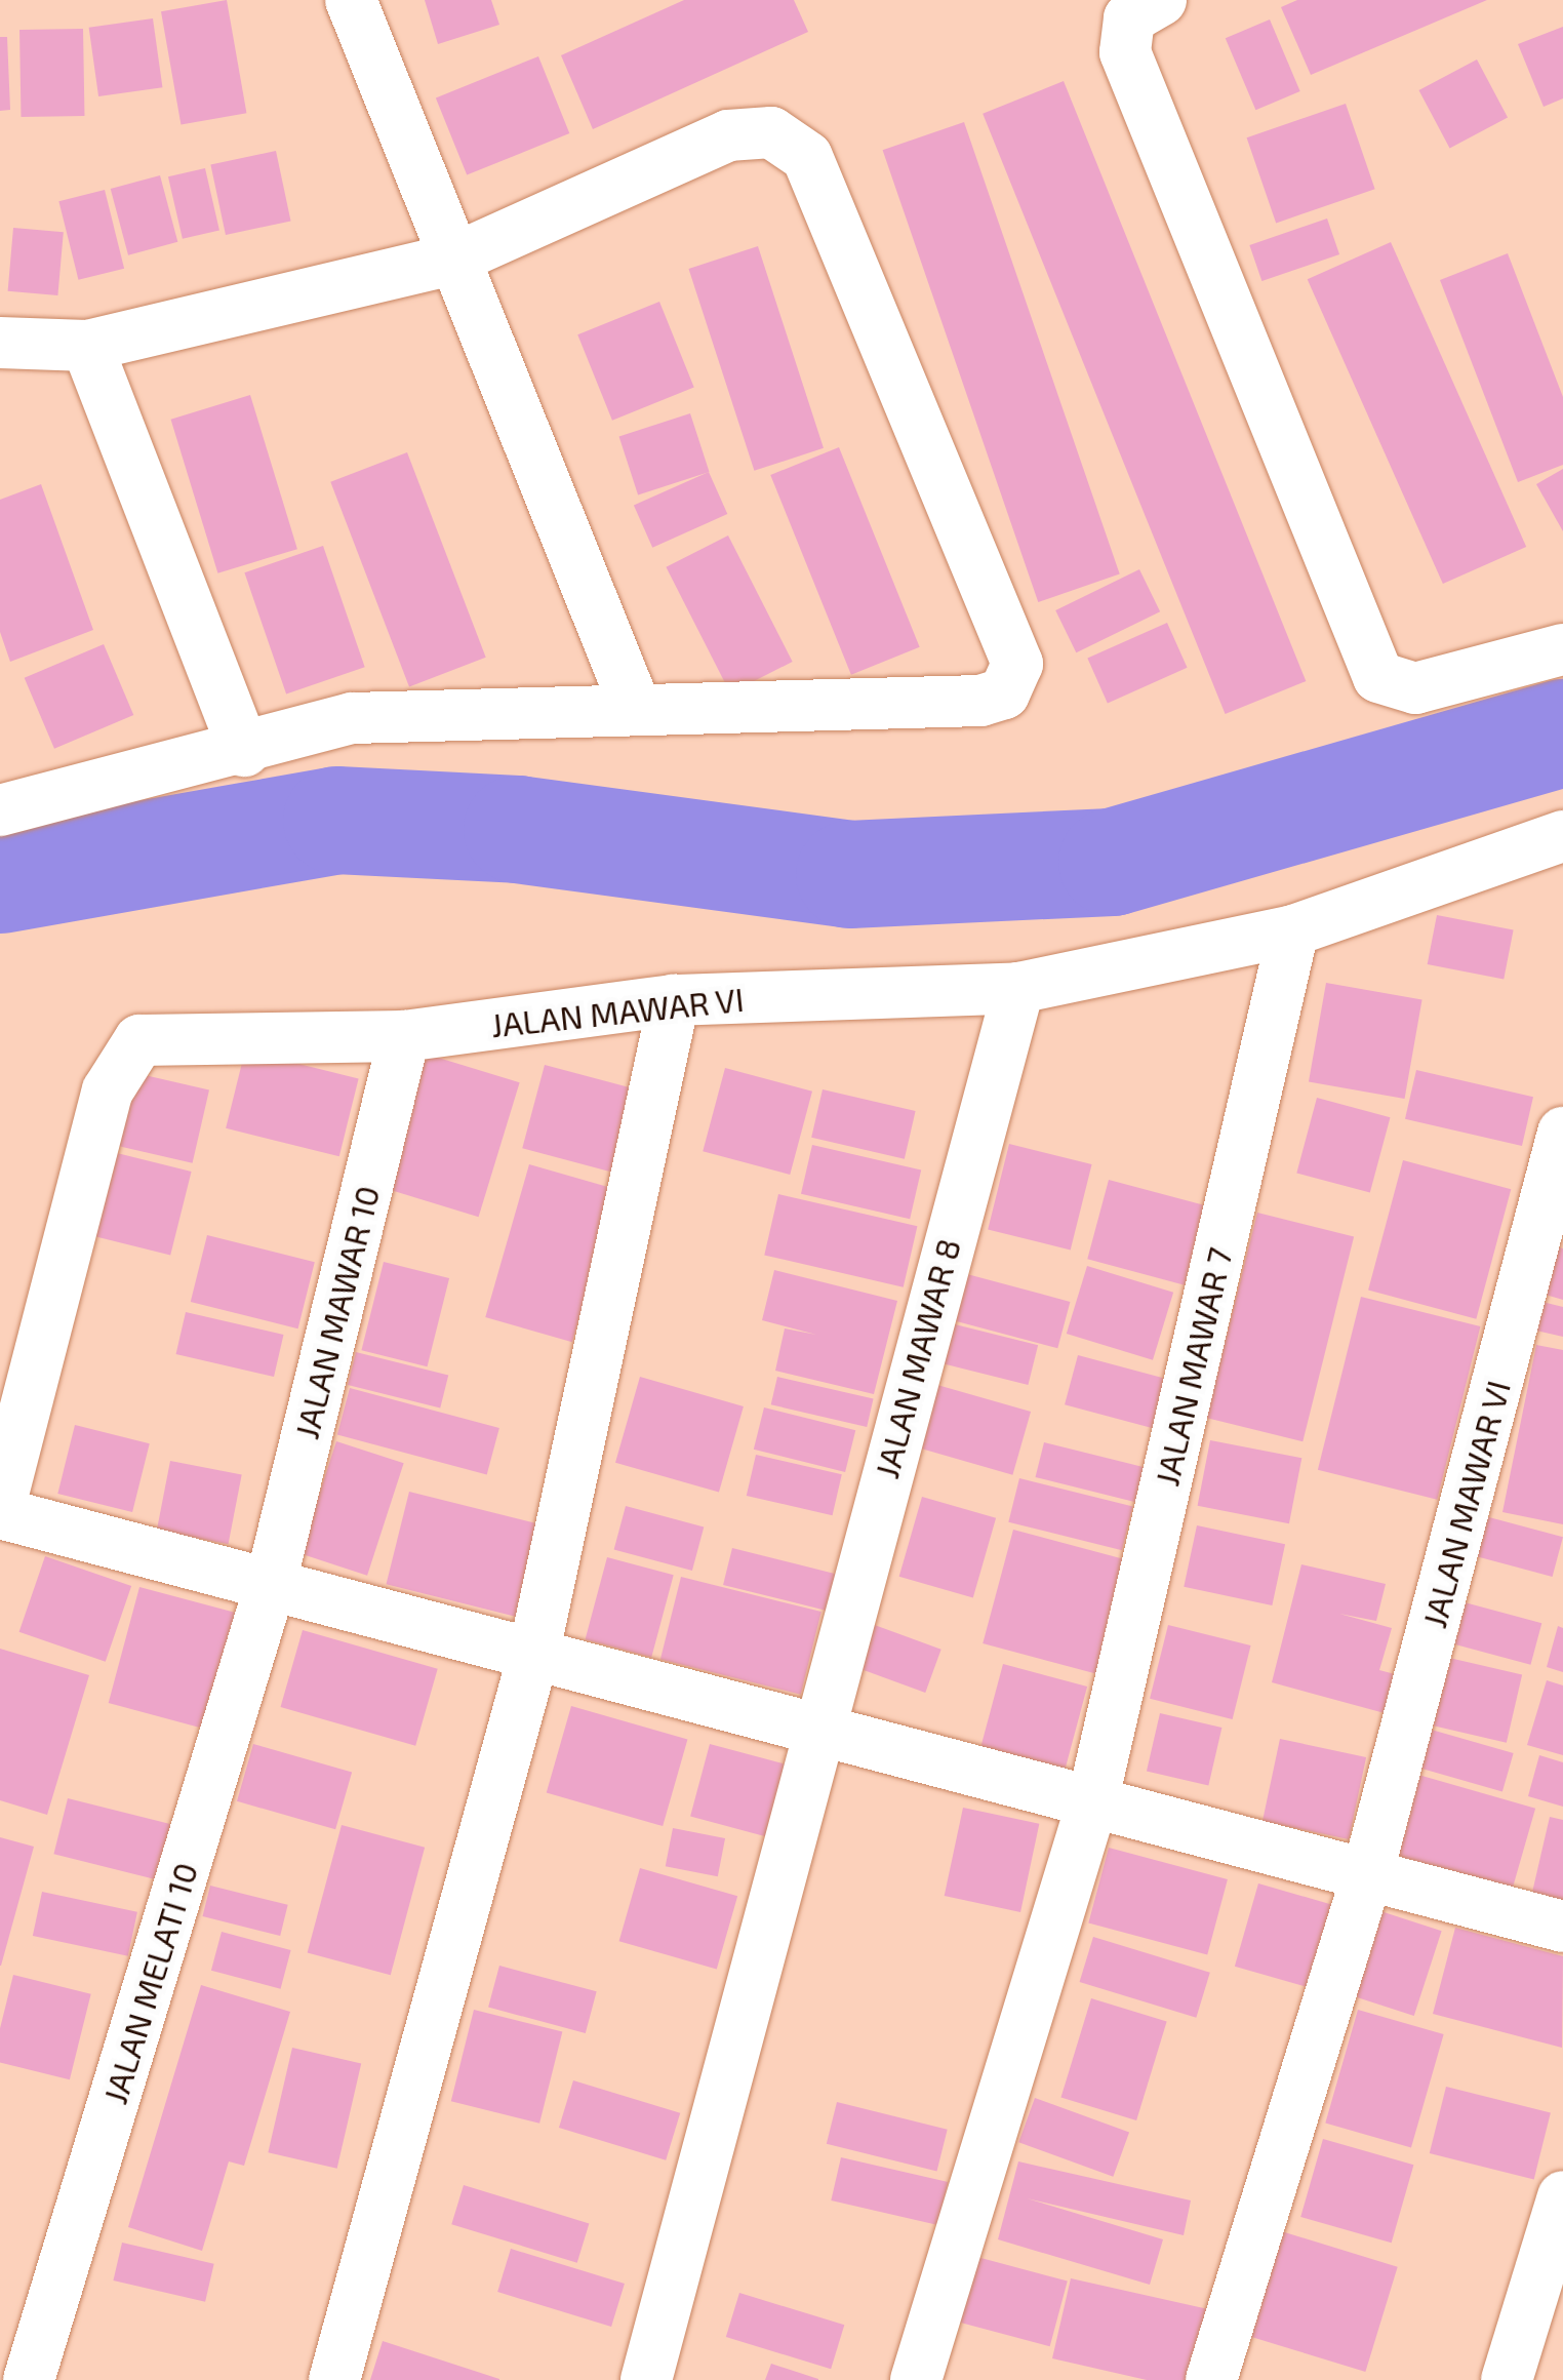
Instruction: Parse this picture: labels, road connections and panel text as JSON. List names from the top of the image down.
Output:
{
  "streets": {
    "street": [
      "JALAN MAWAR VI",
      "JALAN MAWAR 10",
      "JALAN MAWAR 8",
      "JALAN MAWAR 7",
      "JALAN MELATI 10"
    ]
  },
  "crossings": [
    ["JALAN MAWAR VI", "JALAN MAWAR 10"],
    ["JALAN MAWAR VI", "JALAN MAWAR 8"],
    ["JALAN MAWAR VI", "JALAN MAWAR 7"],
    ["JALAN MAWAR 10", "JALAN MELATI 10"]
  ]
}
